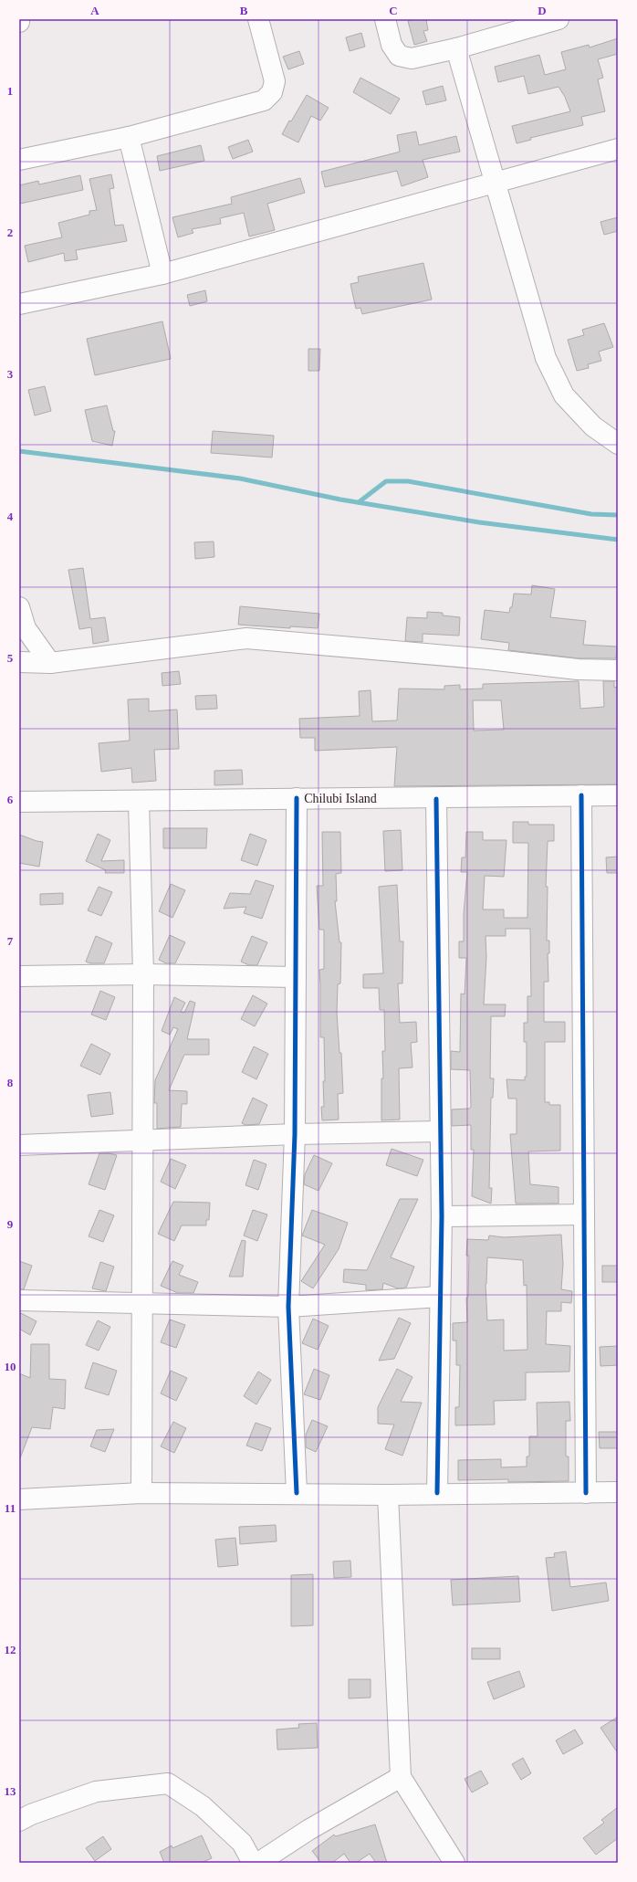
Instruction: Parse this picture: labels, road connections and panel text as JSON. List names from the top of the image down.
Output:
{
  "streets": {
    "street": ["Chilubi Island"]
  },
  "grid": {
    "columns": [
      "A",
      "B",
      "C",
      "D"
    ],
    "rows": [
      "1",
      "2",
      "3",
      "4",
      "5",
      "6",
      "7",
      "8",
      "9",
      "10",
      "11",
      "12",
      "13"
    ]
  }
}
